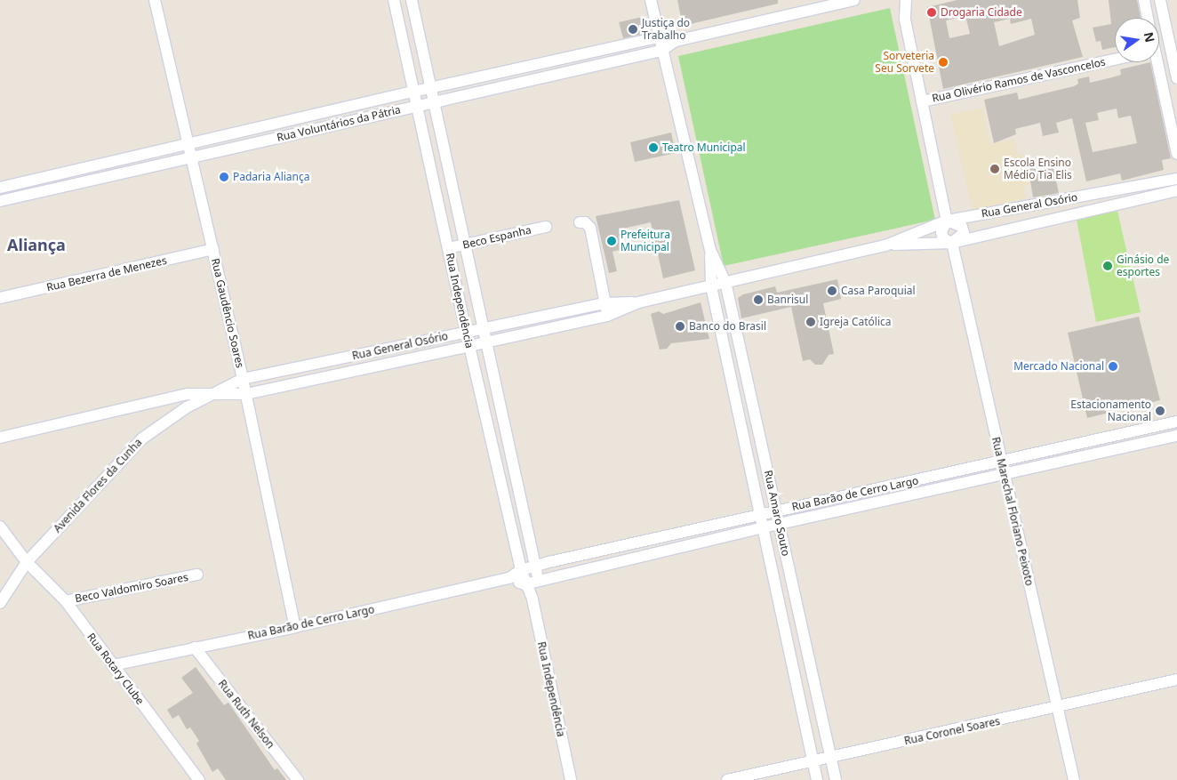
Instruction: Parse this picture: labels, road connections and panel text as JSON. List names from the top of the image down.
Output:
{
  "streets": {
    "street": [
      "Rua Olivério Ramos de Vasconcelos",
      "Rua Voluntários da Pátria",
      "Rua General Osório",
      "Beco Espanha",
      "Rua Bezerra de Menezes",
      "Rua Independência",
      "Rua Gaudêncio Soares",
      "Avenida Flores da Cunha",
      "Rua Barão de Cerro Largo",
      "Rua Marechal Floriano Peixoto",
      "Rua Amaro Souto",
      "Beco Valdomiro Soares",
      "Rua Rotary Clube",
      "Rua Ruth Nelson",
      "Rua Coronel Soares"
    ]
  },
  "crossings": [
    ["Rua Olivério Ramos de Vasconcelos", "Rua Marechal Floriano Peixoto"],
    ["Rua Voluntários da Pátria", "Rua Independência"],
    ["Rua Voluntários da Pátria", "Rua Gaudêncio Soares"],
    ["Rua Voluntários da Pátria", "Rua Amaro Souto"],
    ["Rua General Osório", "Rua Independência"],
    ["Rua General Osório", "Rua Gaudêncio Soares"],
    ["Rua General Osório", "Avenida Flores da Cunha"],
    ["Rua General Osório", "Rua Marechal Floriano Peixoto"],
    ["Rua General Osório", "Rua Amaro Souto"],
    ["Beco Espanha", "Rua Independência"],
    ["Rua Bezerra de Menezes", "Rua Gaudêncio Soares"],
    ["Rua Independência", "Rua Barão de Cerro Largo"],
    ["Rua Gaudêncio Soares", "Rua Barão de Cerro Largo"],
    ["Avenida Flores da Cunha", "Rua Rotary Clube"],
    ["Rua Barão de Cerro Largo", "Rua Marechal Floriano Peixoto"],
    ["Rua Barão de Cerro Largo", "Rua Amaro Souto"],
    ["Rua Barão de Cerro Largo", "Rua Rotary Clube"],
    ["Rua Barão de Cerro Largo", "Rua Ruth Nelson"],
    ["Rua Marechal Floriano Peixoto", "Rua Coronel Soares"],
    ["Rua Amaro Souto", "Rua Coronel Soares"],
    ["Beco Valdomiro Soares", "Rua Rotary Clube"]
  ],
  "districts": ["Aliança"],
  "places": [
    "Drogaria Cidade",
    "Justiça do Trabalho",
    "Sorveteria Seu Sorvete",
    "Teatro Municipal",
    "Escola Ensino Médio Tia Elis",
    "Padaria Aliança",
    "Prefeitura Municipal",
    "Ginásio de esportes",
    "Casa Paroquial",
    "Banrisul",
    "Igreja Católica",
    "Banco do Brasil",
    "Mercado Nacional",
    "Estacionamento Nacional"
  ],
  "north": "right"
}
